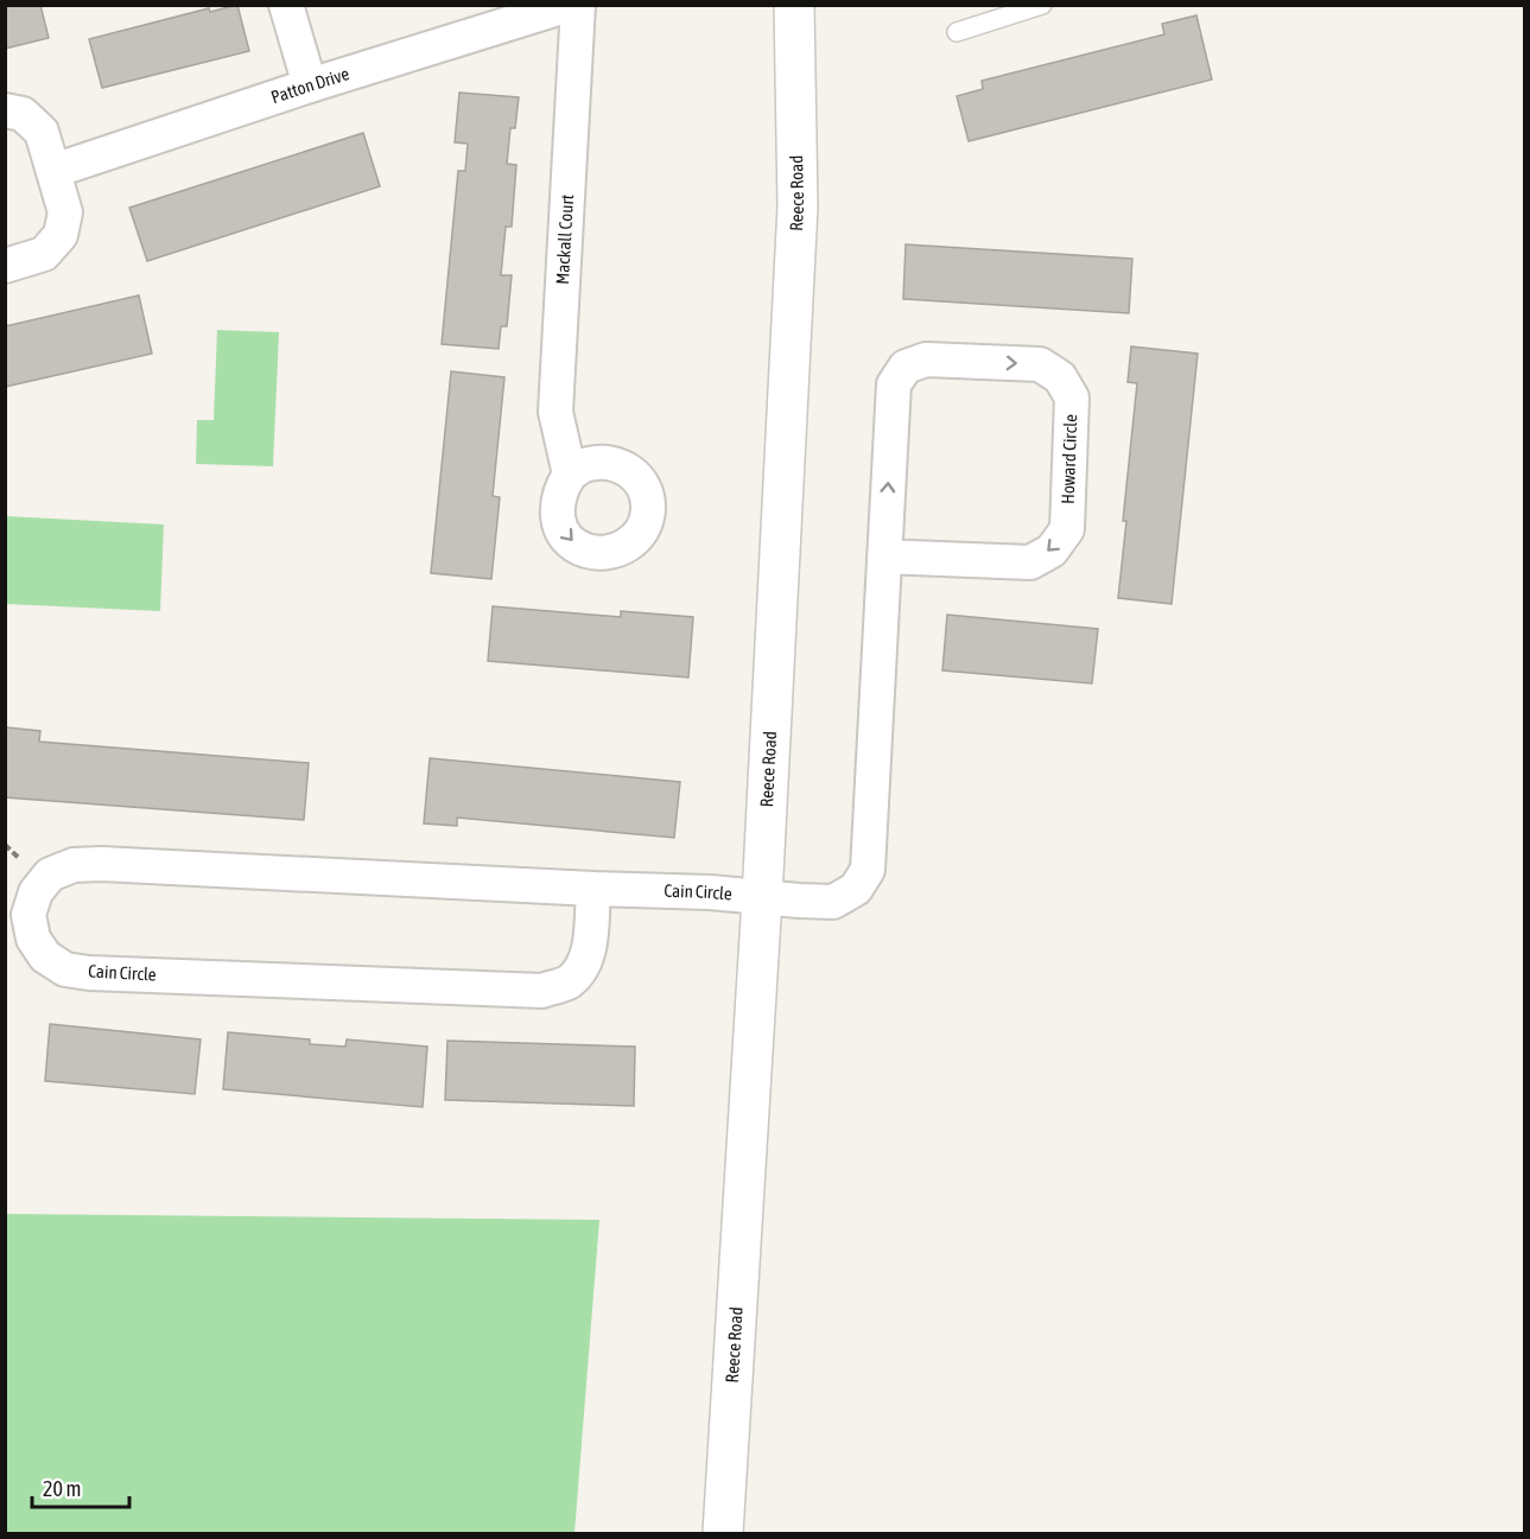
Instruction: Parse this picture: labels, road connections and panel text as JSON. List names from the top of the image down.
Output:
{
  "streets": {
    "main road": ["Reece Road"],
    "street": [
      "Patton Drive",
      "Mackall Court",
      "Howard Circle",
      "Cain Circle"
    ]
  },
  "crossings": [
    ["Reece Road", "Howard Circle"],
    ["Reece Road", "Cain Circle"],
    ["Howard Circle", "Cain Circle"]
  ],
  "scale_bar": "20 m"
}
